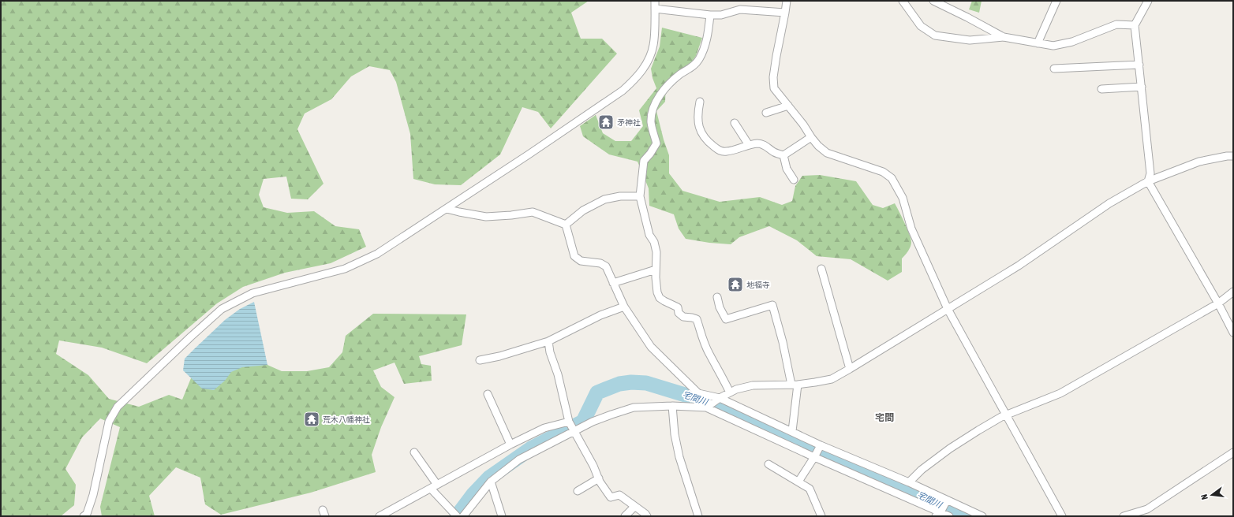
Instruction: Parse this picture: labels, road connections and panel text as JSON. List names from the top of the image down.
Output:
{
  "districts": ["宅間"],
  "water": ["宅間川"],
  "places": {
    "temple": ["矛神社", "地福寺", "荒木八幡神社"]
  },
  "north": "left"
}
